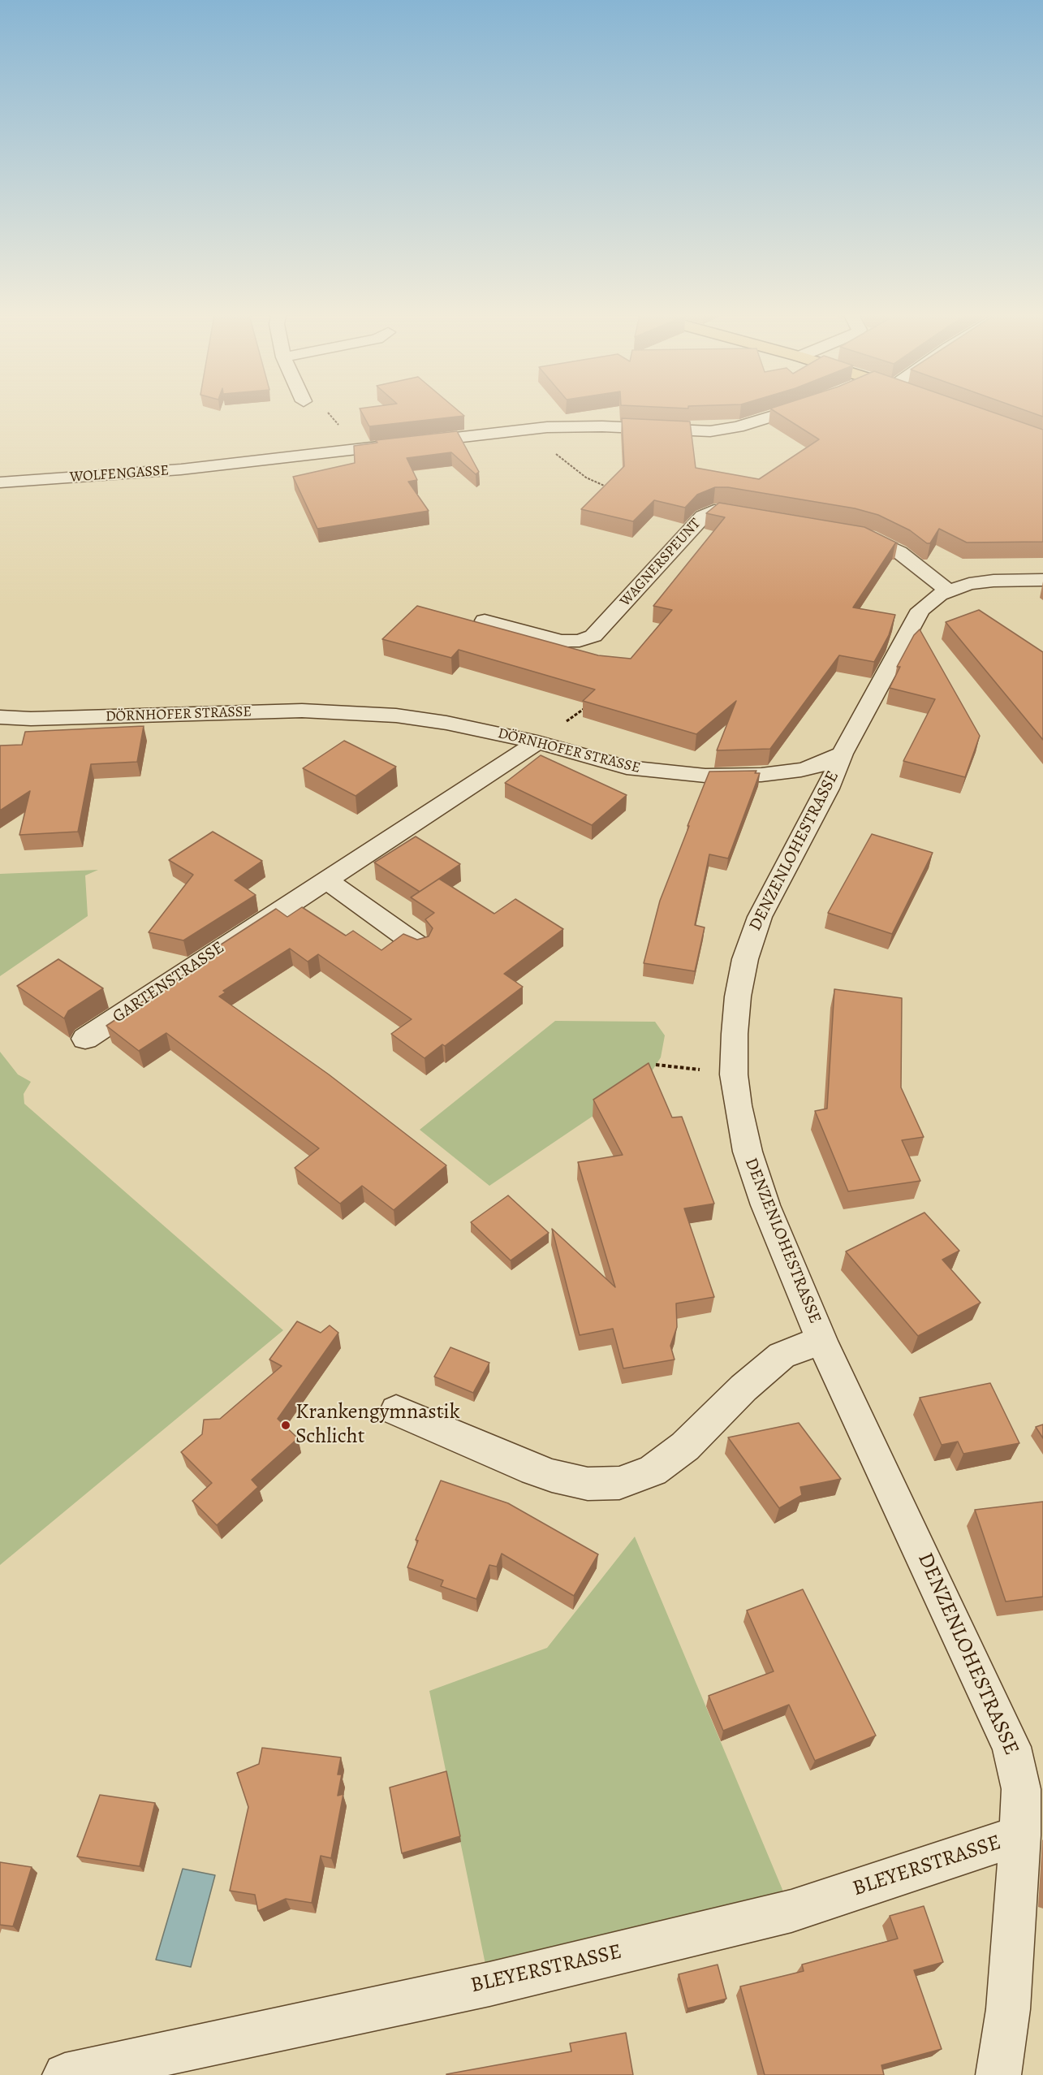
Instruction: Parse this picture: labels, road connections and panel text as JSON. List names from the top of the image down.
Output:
{
  "streets": {
    "street": [
      "WOLFENGASSE",
      "WAGNERSPEUNT",
      "DÖRNHOFER STRASSE",
      "DENZENLOHESTRASSE",
      "GARTENSTRASSE",
      "BLEYERSTRASSE"
    ]
  },
  "crossings": [
    ["DÖRNHOFER STRASSE", "DENZENLOHESTRASSE"],
    ["DÖRNHOFER STRASSE", "GARTENSTRASSE"],
    ["DENZENLOHESTRASSE", "BLEYERSTRASSE"]
  ],
  "places": ["Krankengymnastik Schlicht"]
}
